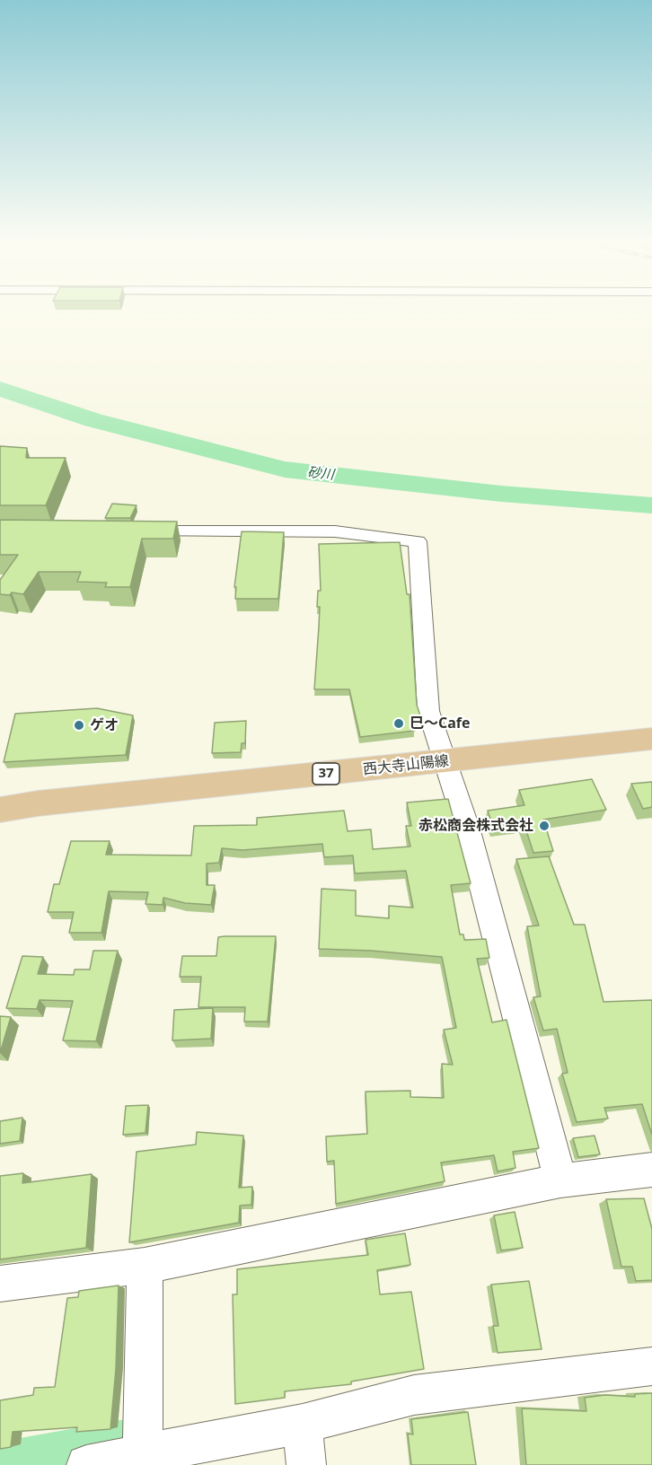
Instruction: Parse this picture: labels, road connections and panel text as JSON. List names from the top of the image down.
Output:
{
  "streets": {
    "main road": ["西大寺山陽線", "37"]
  },
  "water": ["砂川"],
  "places": ["巳～Cafe", "ゲオ", "赤松商会株式会社"]
}
